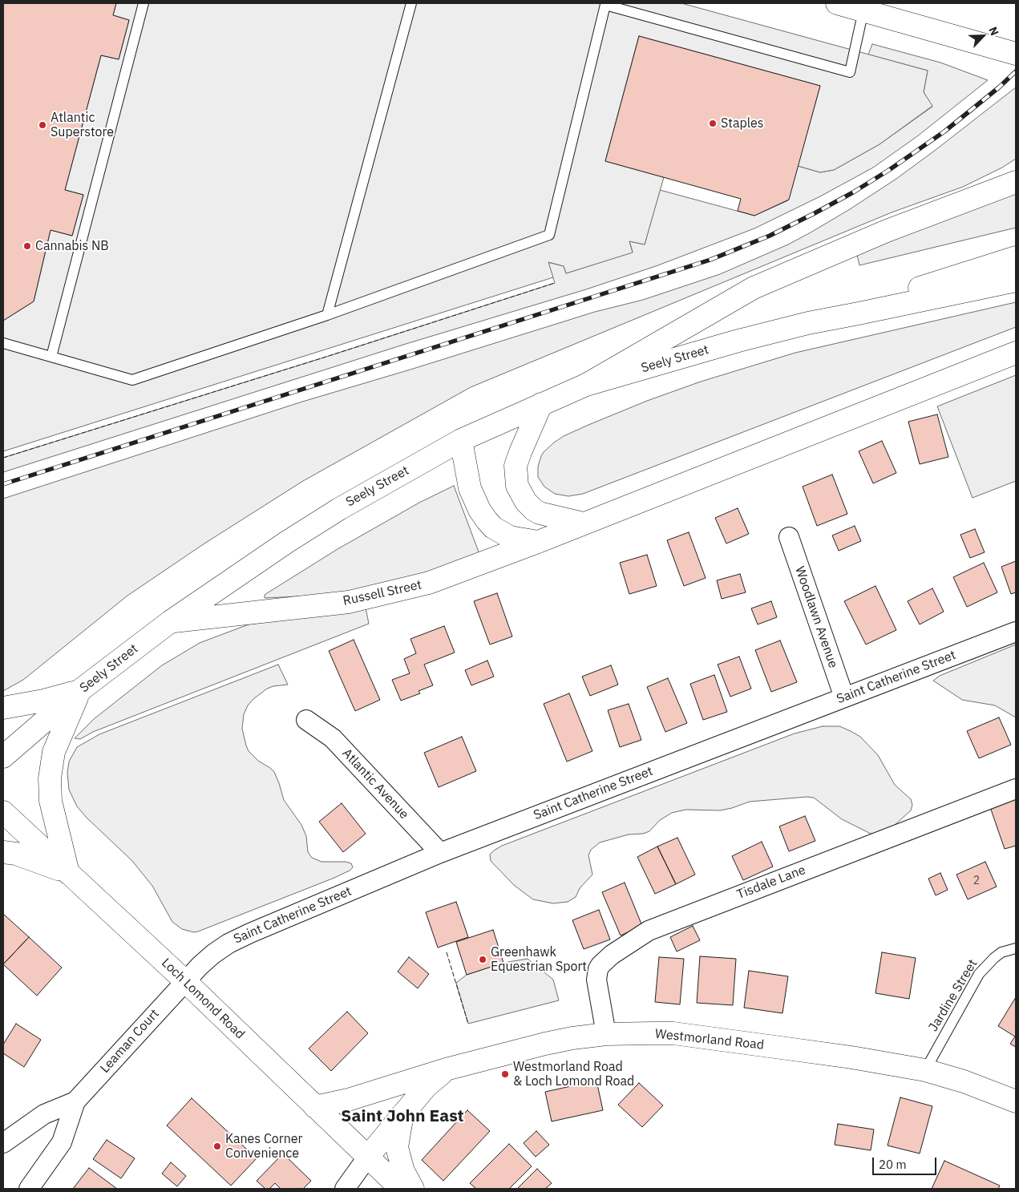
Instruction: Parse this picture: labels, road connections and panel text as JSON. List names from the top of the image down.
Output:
{
  "streets": {
    "main road": [
      "Seely Street",
      "Russell Street",
      "Loch Lomond Road",
      "Westmorland Road"
    ],
    "street": [
      "Woodlawn Avenue",
      "Saint Catherine Street",
      "Atlantic Avenue",
      "Tisdale Lane",
      "Leaman Court"
    ],
    "lane": ["Jardine Street"]
  },
  "crossings": [
    ["Seely Street", "Russell Street"],
    ["Woodlawn Avenue", "Saint Catherine Street"],
    ["Saint Catherine Street", "Atlantic Avenue"],
    ["Saint Catherine Street", "Loch Lomond Road"],
    ["Saint Catherine Street", "Leaman Court"],
    ["Tisdale Lane", "Westmorland Road"],
    ["Jardine Street", "Westmorland Road"],
    ["Loch Lomond Road", "Westmorland Road"],
    ["Loch Lomond Road", "Leaman Court"]
  ],
  "districts": ["Saint John East"],
  "places": [
    "Staples",
    "Atlantic Superstore",
    "Cannabis NB",
    "Greenhawk Equestrian Sport",
    "Westmorland Road & Loch Lomond Road",
    "Kanes Corner Convenience"
  ],
  "house_numbers": ["2"],
  "scale_bar": "20 m",
  "north": "top right"
}
